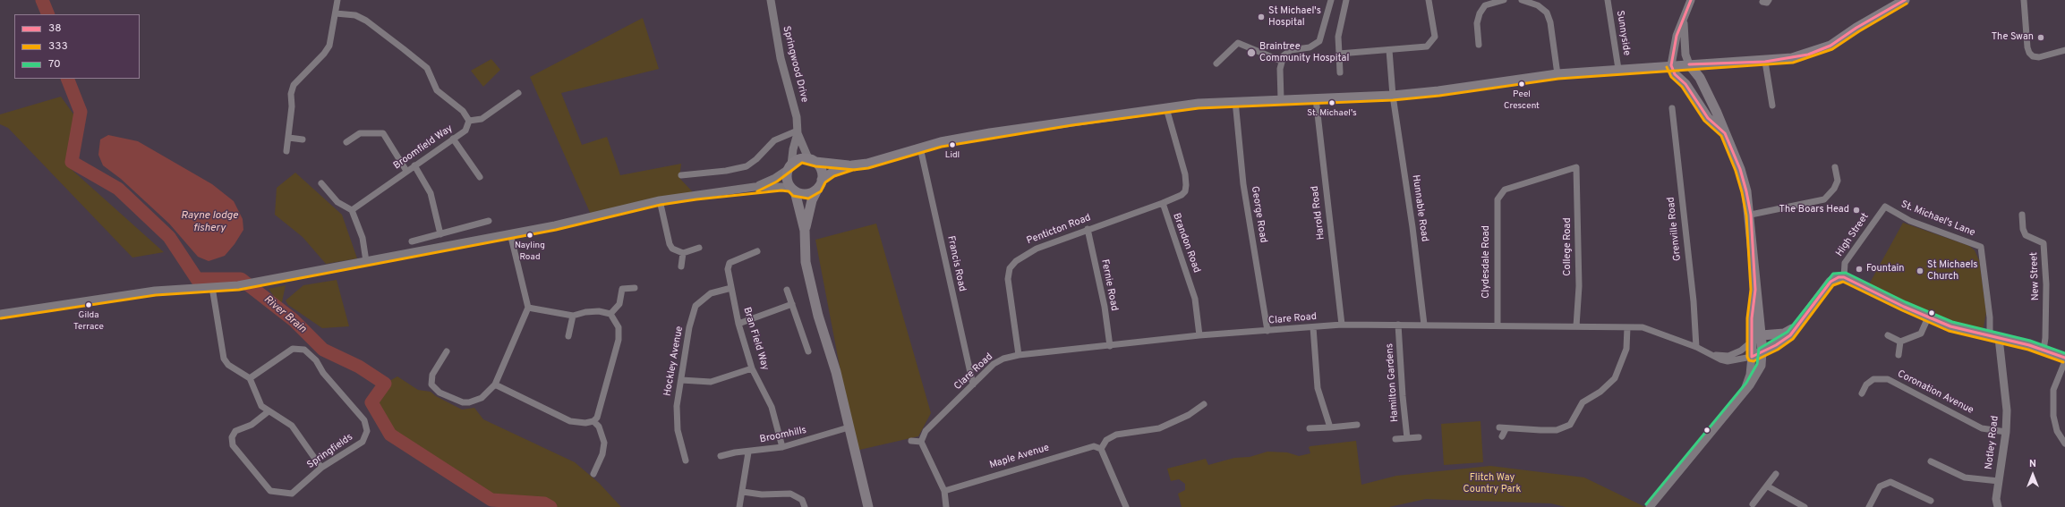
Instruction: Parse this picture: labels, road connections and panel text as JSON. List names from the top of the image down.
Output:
{
  "streets": {
    "street": [
      "Sunnyside",
      "Springwood Drive",
      "Broomfield Way",
      "Hunnable Road",
      "Harold Road",
      "George Road",
      "St. Michael's Lane",
      "Grenville Road",
      "Penticton Road",
      "High Street",
      "Brandon Road",
      "College Road",
      "Clydesdale Road",
      "Francis Road",
      "New Street",
      "Fernie Road",
      "Clare Road",
      "Bran Field Way",
      "Hockley Avenue",
      "Hamilton Gardens",
      "Coronation Avenue",
      "Broomhills",
      "Notley Road",
      "Springfields",
      "Maple Avenue"
    ]
  },
  "crossings": [
    ["Hunnable Road", "Clare Road"],
    ["Harold Road", "Clare Road"],
    ["George Road", "Clare Road"],
    ["St. Michael's Lane", "High Street"],
    ["St. Michael's Lane", "Notley Road"],
    ["Grenville Road", "Clare Road"],
    ["Penticton Road", "Brandon Road"],
    ["Penticton Road", "Fernie Road"],
    ["Penticton Road", "Clare Road"],
    ["Brandon Road", "Clare Road"],
    ["College Road", "Clydesdale Road"],
    ["College Road", "Clare Road"],
    ["Clydesdale Road", "Clare Road"],
    ["Francis Road", "Clare Road"],
    ["Fernie Road", "Clare Road"],
    ["Clare Road", "Hamilton Gardens"],
    ["Bran Field Way", "Hockley Avenue"],
    ["Bran Field Way", "Broomhills"],
    ["Coronation Avenue", "Notley Road"]
  ],
  "water": ["Rayne lodge fishery", "River Brain"],
  "parks": ["Flitch Way Country Park"],
  "places": [
    "St Michael's Hospital",
    "The Swan",
    "Braintree Community Hospital",
    "Peel Crescent",
    "St. Michael's",
    "Lidl",
    "The Boars Head",
    "Nayling Road",
    "Fountain",
    "St Michaels Church",
    "Gilda Terrace"
  ],
  "lines": ["transit line 38", "transit line 333", "transit line 70"],
  "legend": ["38", "333", "70"],
  "north": "top"
}
